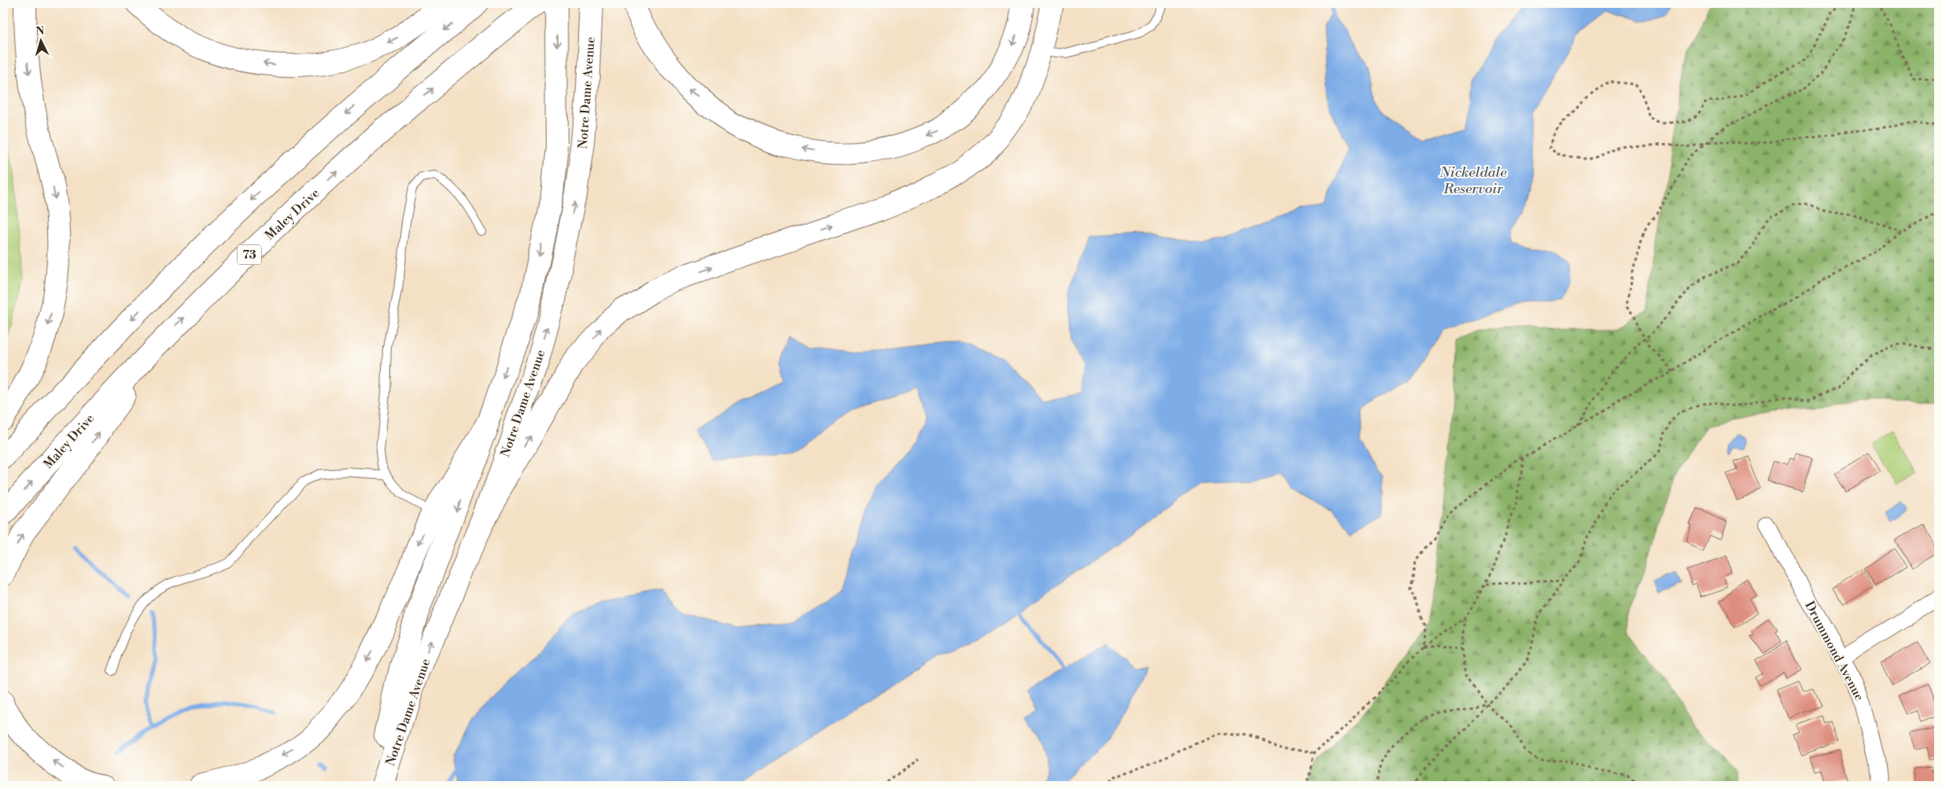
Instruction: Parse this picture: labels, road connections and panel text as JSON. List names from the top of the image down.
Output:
{
  "streets": {
    "main road": ["Notre Dame Avenue", "Maley Drive", "73"],
    "street": ["Drummond Avenue"]
  },
  "water": ["Nickeldale Reservoir"],
  "north": "top"
}
